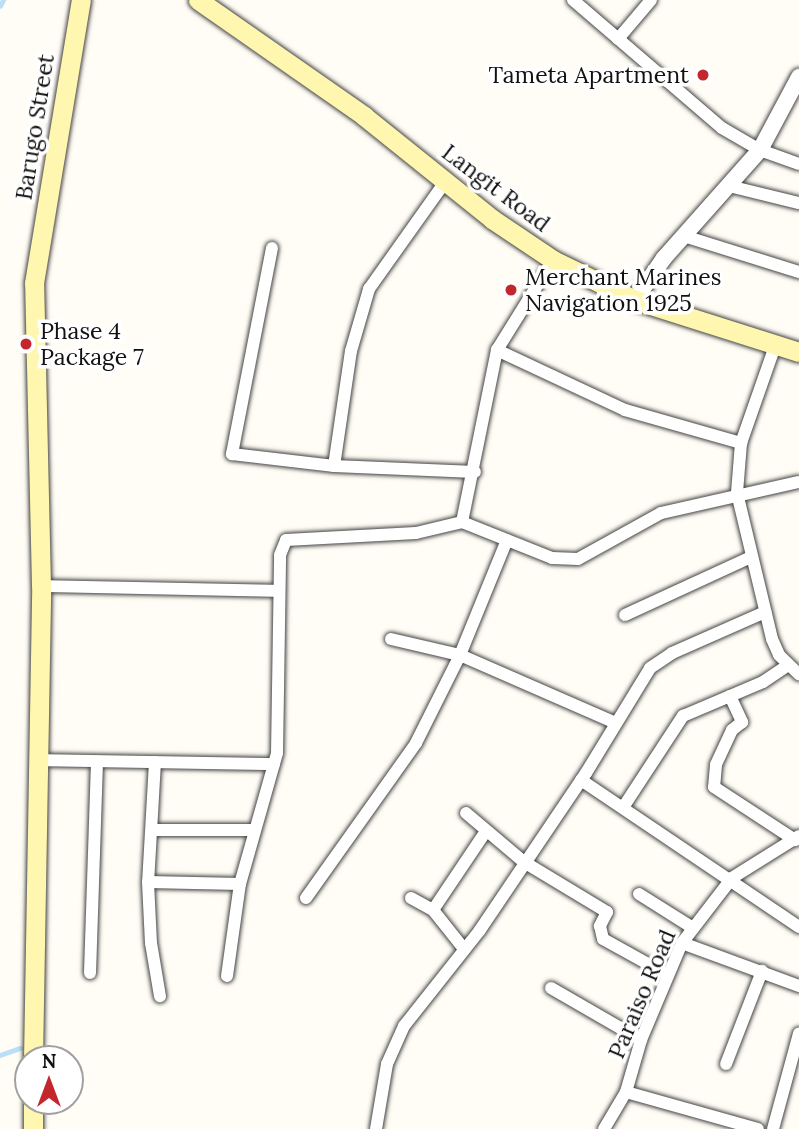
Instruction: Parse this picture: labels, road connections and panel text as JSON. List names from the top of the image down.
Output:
{
  "streets": {
    "main road": ["Barugo Street", "Langit Road"],
    "street": ["Paraiso Road"]
  },
  "places": ["Tameta Apartment", "Merchant Marines Navigation 1925", "Phase 4 Package 7"],
  "north": "top"
}
